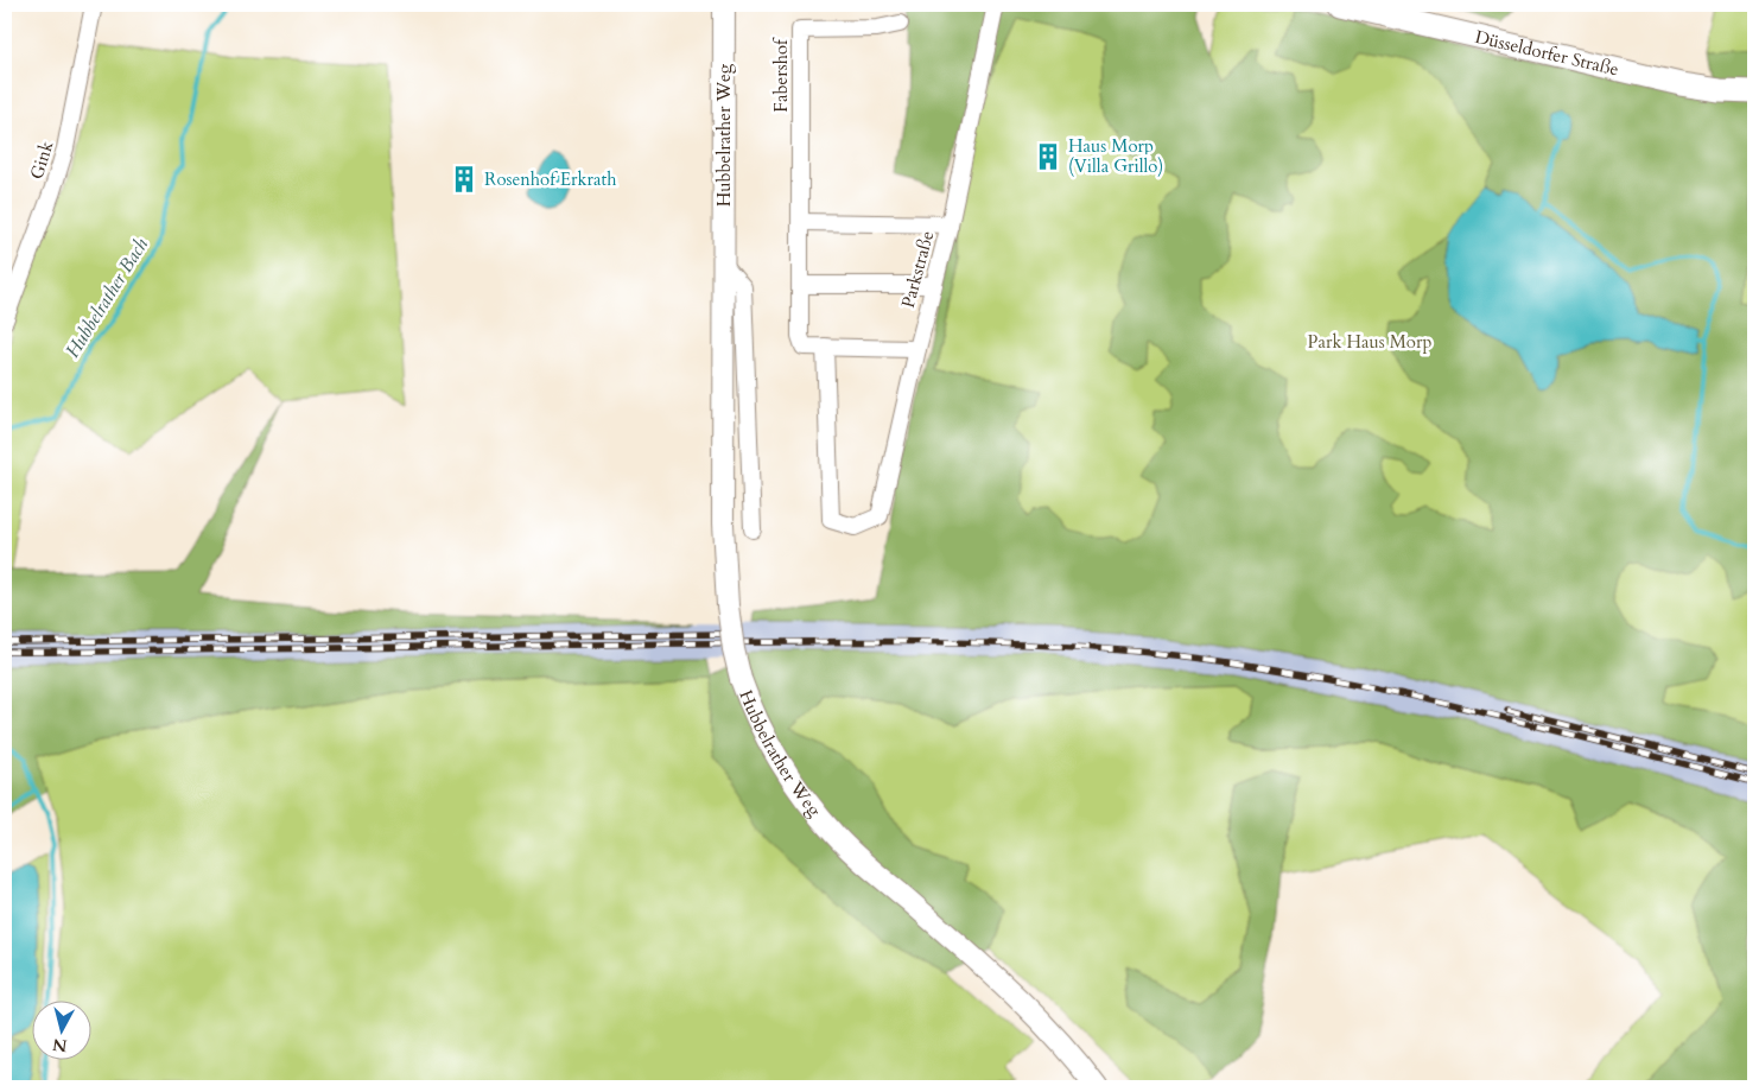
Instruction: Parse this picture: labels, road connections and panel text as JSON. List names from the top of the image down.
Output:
{
  "streets": {
    "main road": ["Düsseldorfer Straße"],
    "street": [
      "Fabershof",
      "Hubbelrather Weg",
      "Gink",
      "Parkstraße"
    ]
  },
  "crossings": [
    ["Fabershof", "Parkstraße"]
  ],
  "water": ["Hubbelrather Bach"],
  "parks": ["Park Haus Morp"],
  "places": {
    "building": ["Haus Morp (Villa Grillo)", "Rosenhof Erkrath"]
  },
  "north": "bottom"
}
